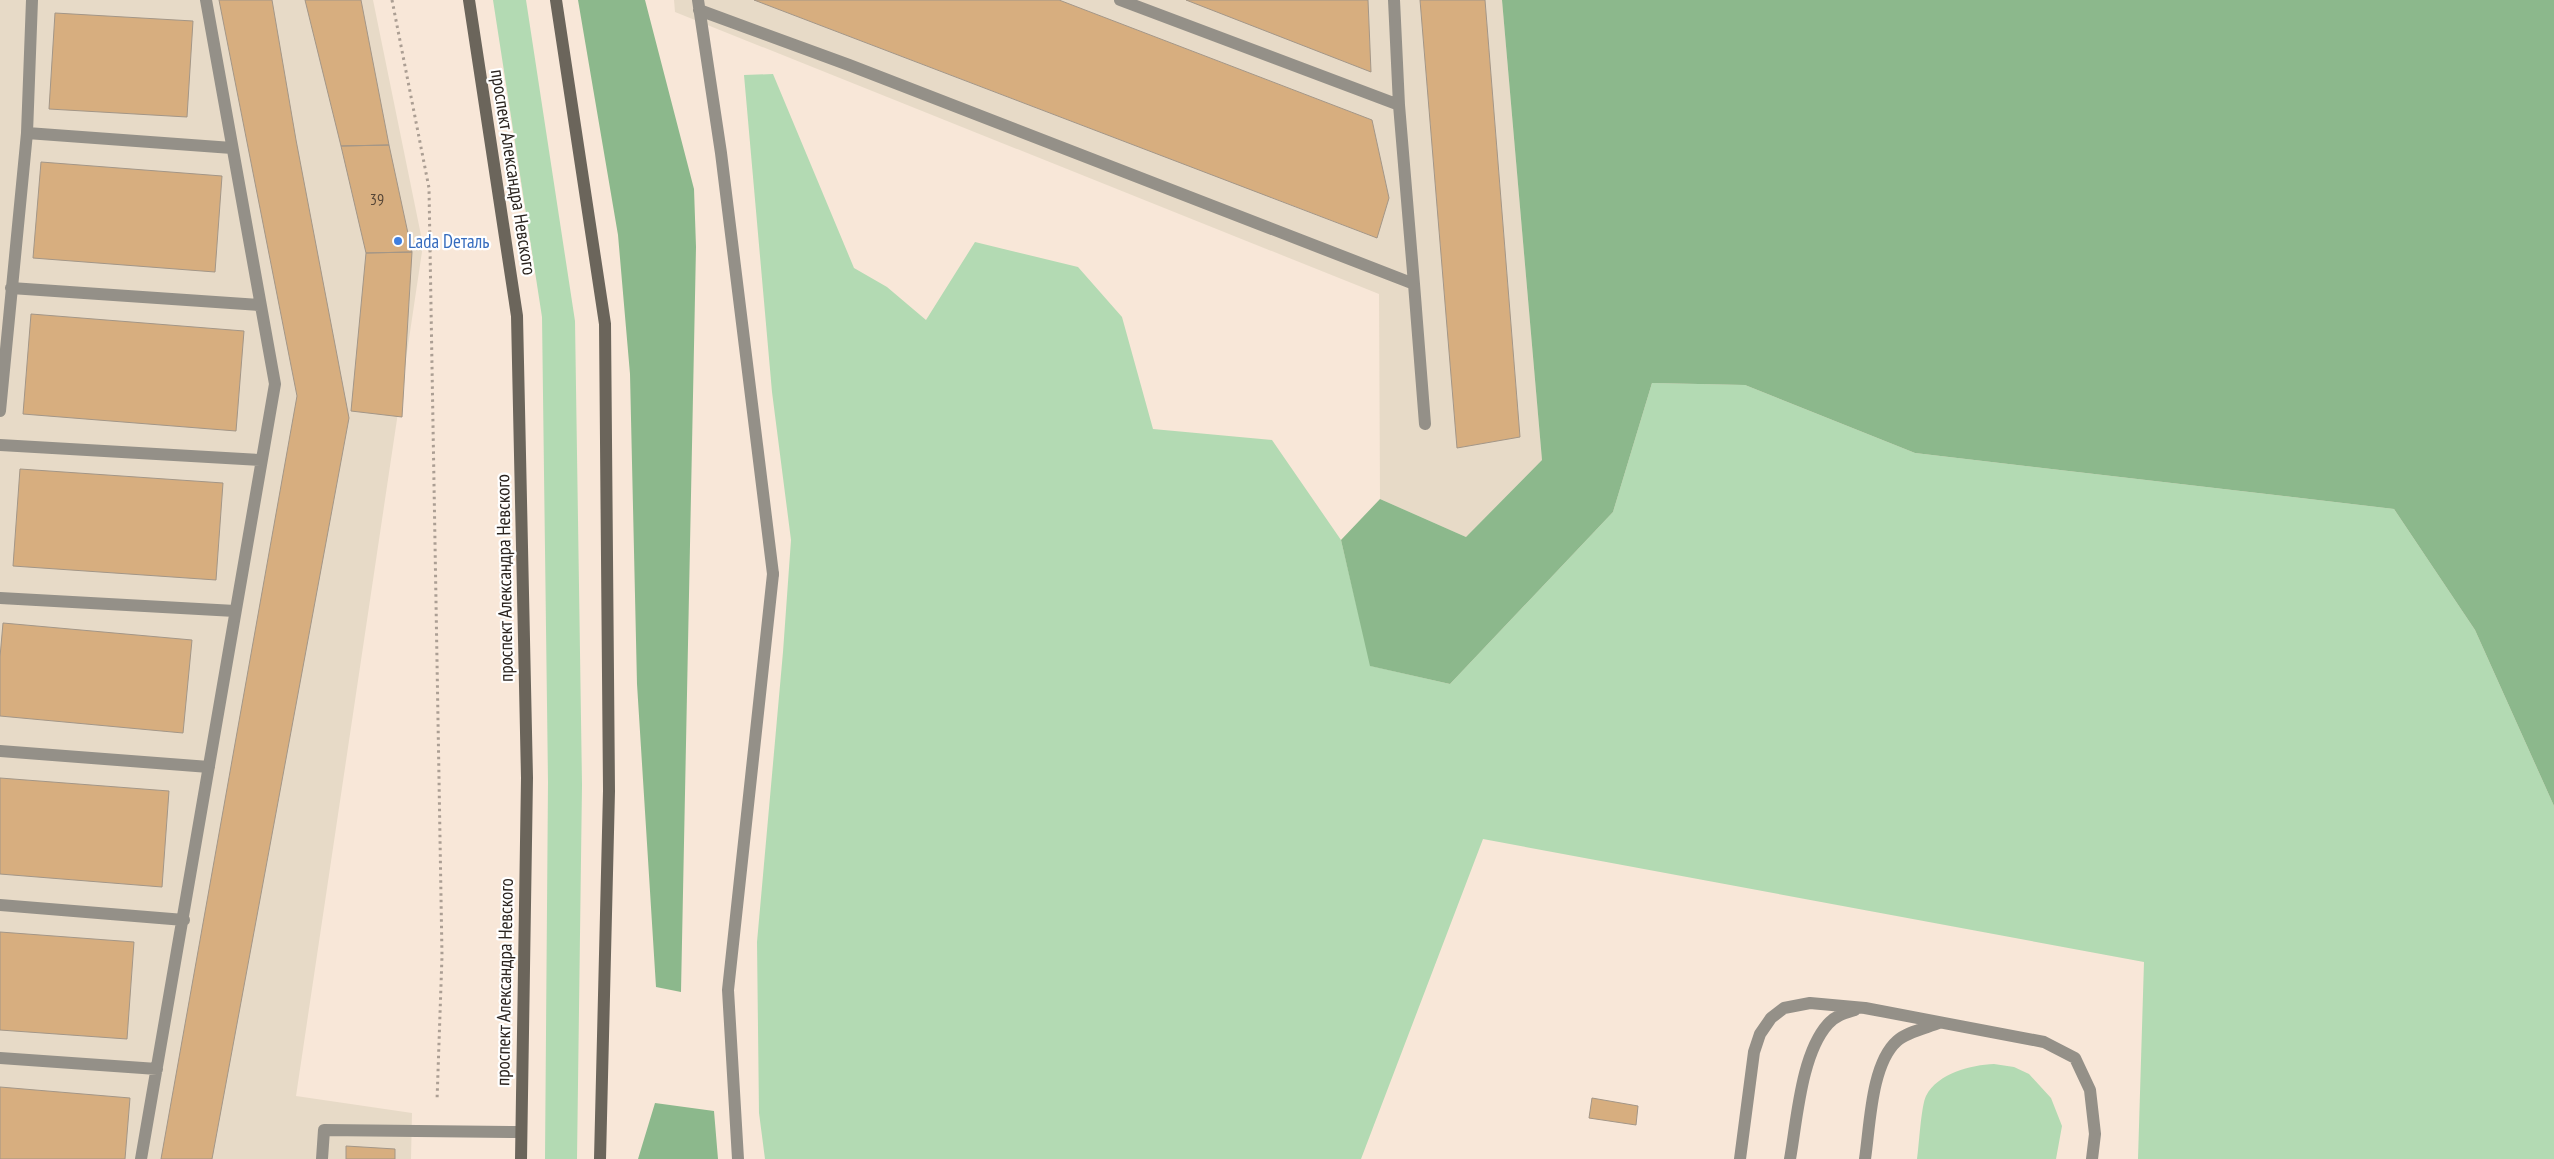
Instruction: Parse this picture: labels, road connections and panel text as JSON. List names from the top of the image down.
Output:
{
  "streets": {
    "main road": ["проспект Александра Невского"]
  },
  "places": ["Lada Dеталь"],
  "house_numbers": ["39"]
}
